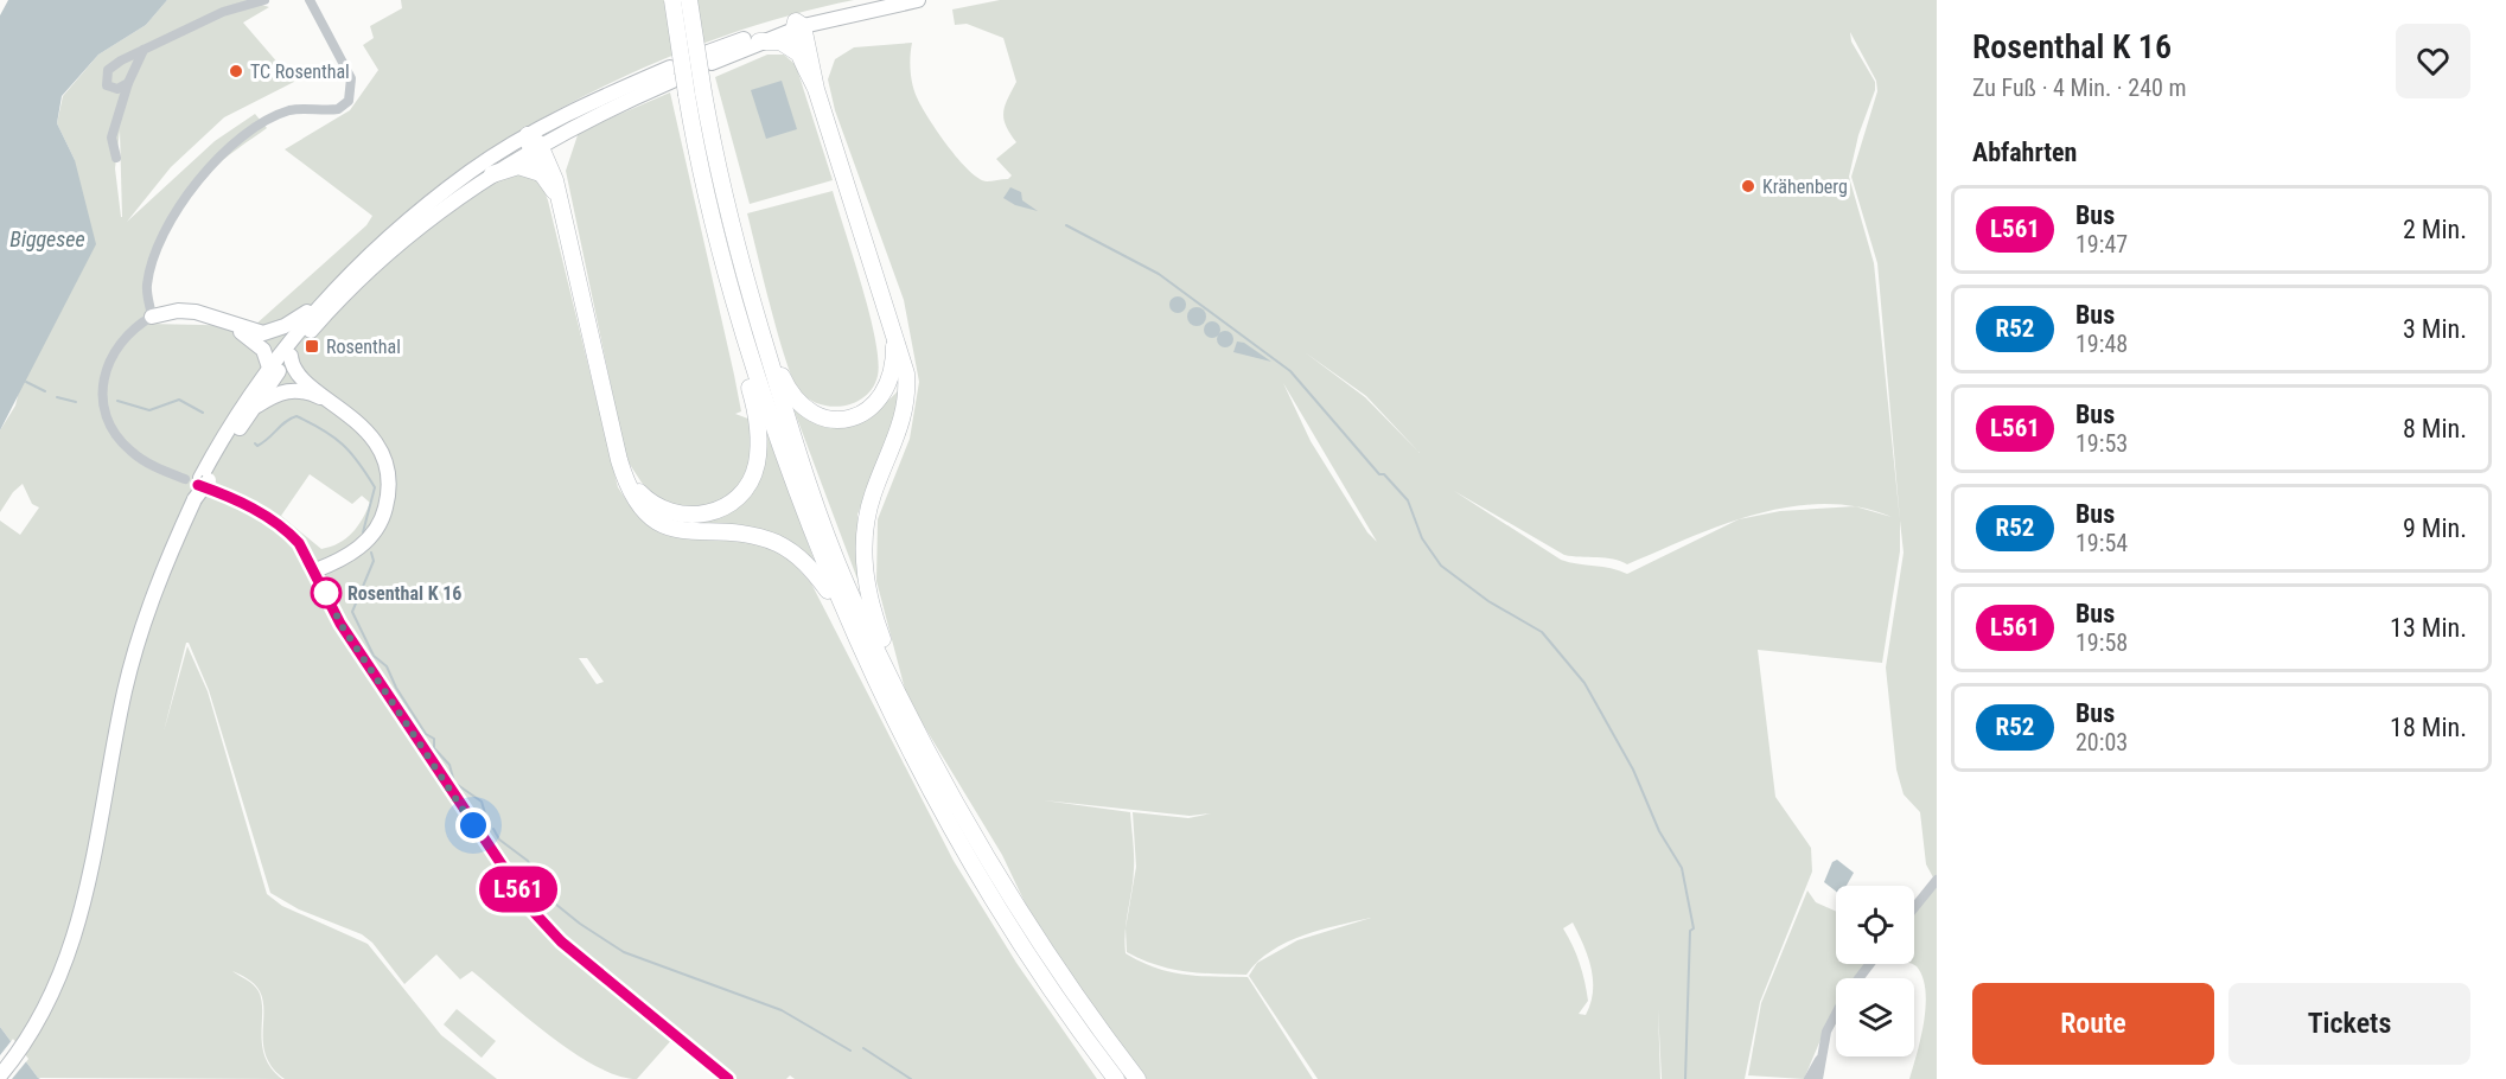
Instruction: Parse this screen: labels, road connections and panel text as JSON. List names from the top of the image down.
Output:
{
  "water": ["Biggesee"],
  "places": {
    "other": ["TC Rosenthal", "Krähenberg", "Rosenthal K 16"],
    "transit": ["Rosenthal"]
  },
  "lines": ["bus line L561"],
  "page": {
    "on_map": "L561",
    "heading": [
      ["Rosenthal K 16", "Zu Fuß · 4 Min. · 240 m"],
      "Abfahrten"
    ],
    "list": [
      {
        "mark": "L561",
        "name": "Bus",
        "note": "19:47",
        "value": "2 Min."
      },
      {
        "mark": "R52",
        "name": "Bus",
        "note": "19:48",
        "value": "3 Min."
      },
      {
        "mark": "L561",
        "name": "Bus",
        "note": "19:53",
        "value": "8 Min."
      },
      {
        "mark": "R52",
        "name": "Bus",
        "note": "19:54",
        "value": "9 Min."
      },
      {
        "mark": "L561",
        "name": "Bus",
        "note": "19:58",
        "value": "13 Min."
      },
      {
        "mark": "R52",
        "name": "Bus",
        "note": "20:03",
        "value": "18 Min."
      }
    ],
    "buttons": ["Route", "Tickets"]
  }
}
